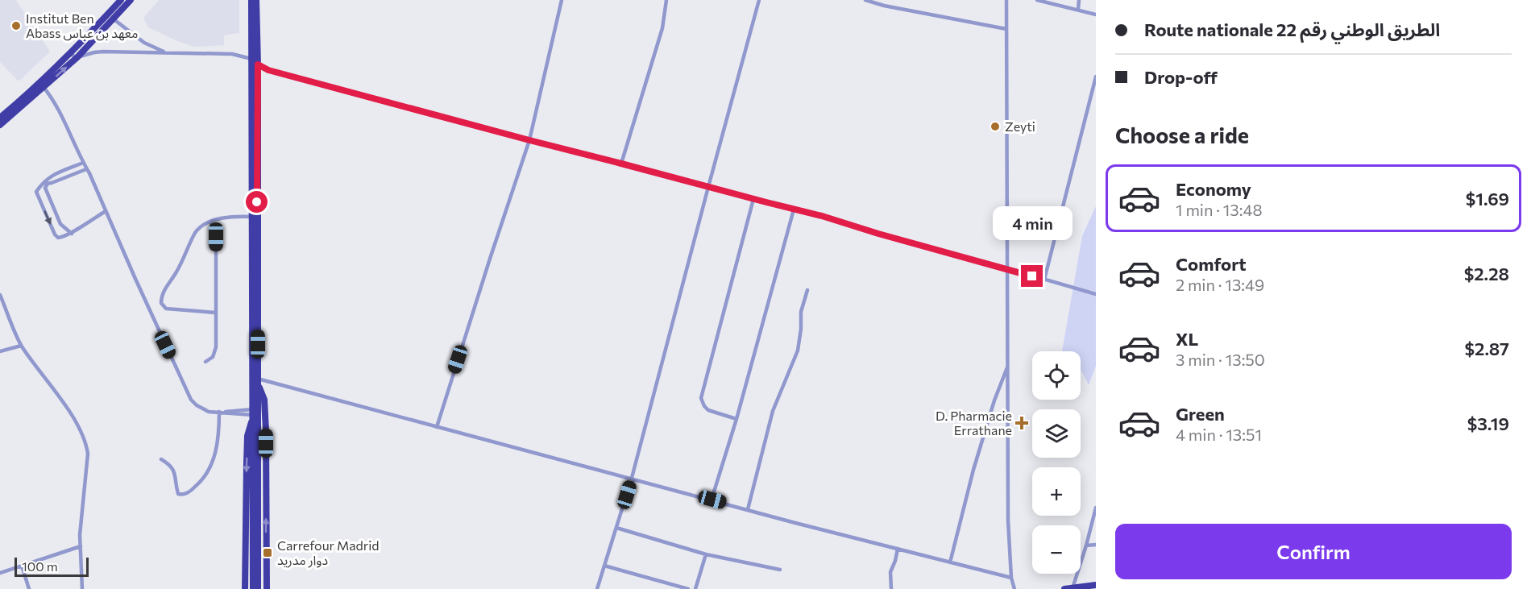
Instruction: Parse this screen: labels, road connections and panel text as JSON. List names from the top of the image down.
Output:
{
  "places": {
    "other": ["Institut Ben Abass معهد بن عباس", "Zeyti"],
    "health": ["D. Pharmacie Errathane"],
    "transit": ["Carrefour Madrid دوار مدريد"]
  },
  "scale_bar": "100 m",
  "page": {
    "banner": ["Route nationale 22 الطريق الوطني رقم", "Drop-off"],
    "heading": "Choose a ride",
    "list": [
      {
        "name": "Economy",
        "note": "1 min · 13:48",
        "value": "$1.69"
      },
      {
        "name": "Comfort",
        "note": "2 min · 13:49",
        "value": "$2.28"
      },
      {
        "name": "XL",
        "note": "3 min · 13:50",
        "value": "$2.87"
      },
      {
        "name": "Green",
        "note": "4 min · 13:51",
        "value": "$3.19"
      }
    ],
    "bubble": "4 min",
    "map_buttons": ["+", "−"],
    "buttons": "Confirm",
    "scale": "100 m"
  }
}
